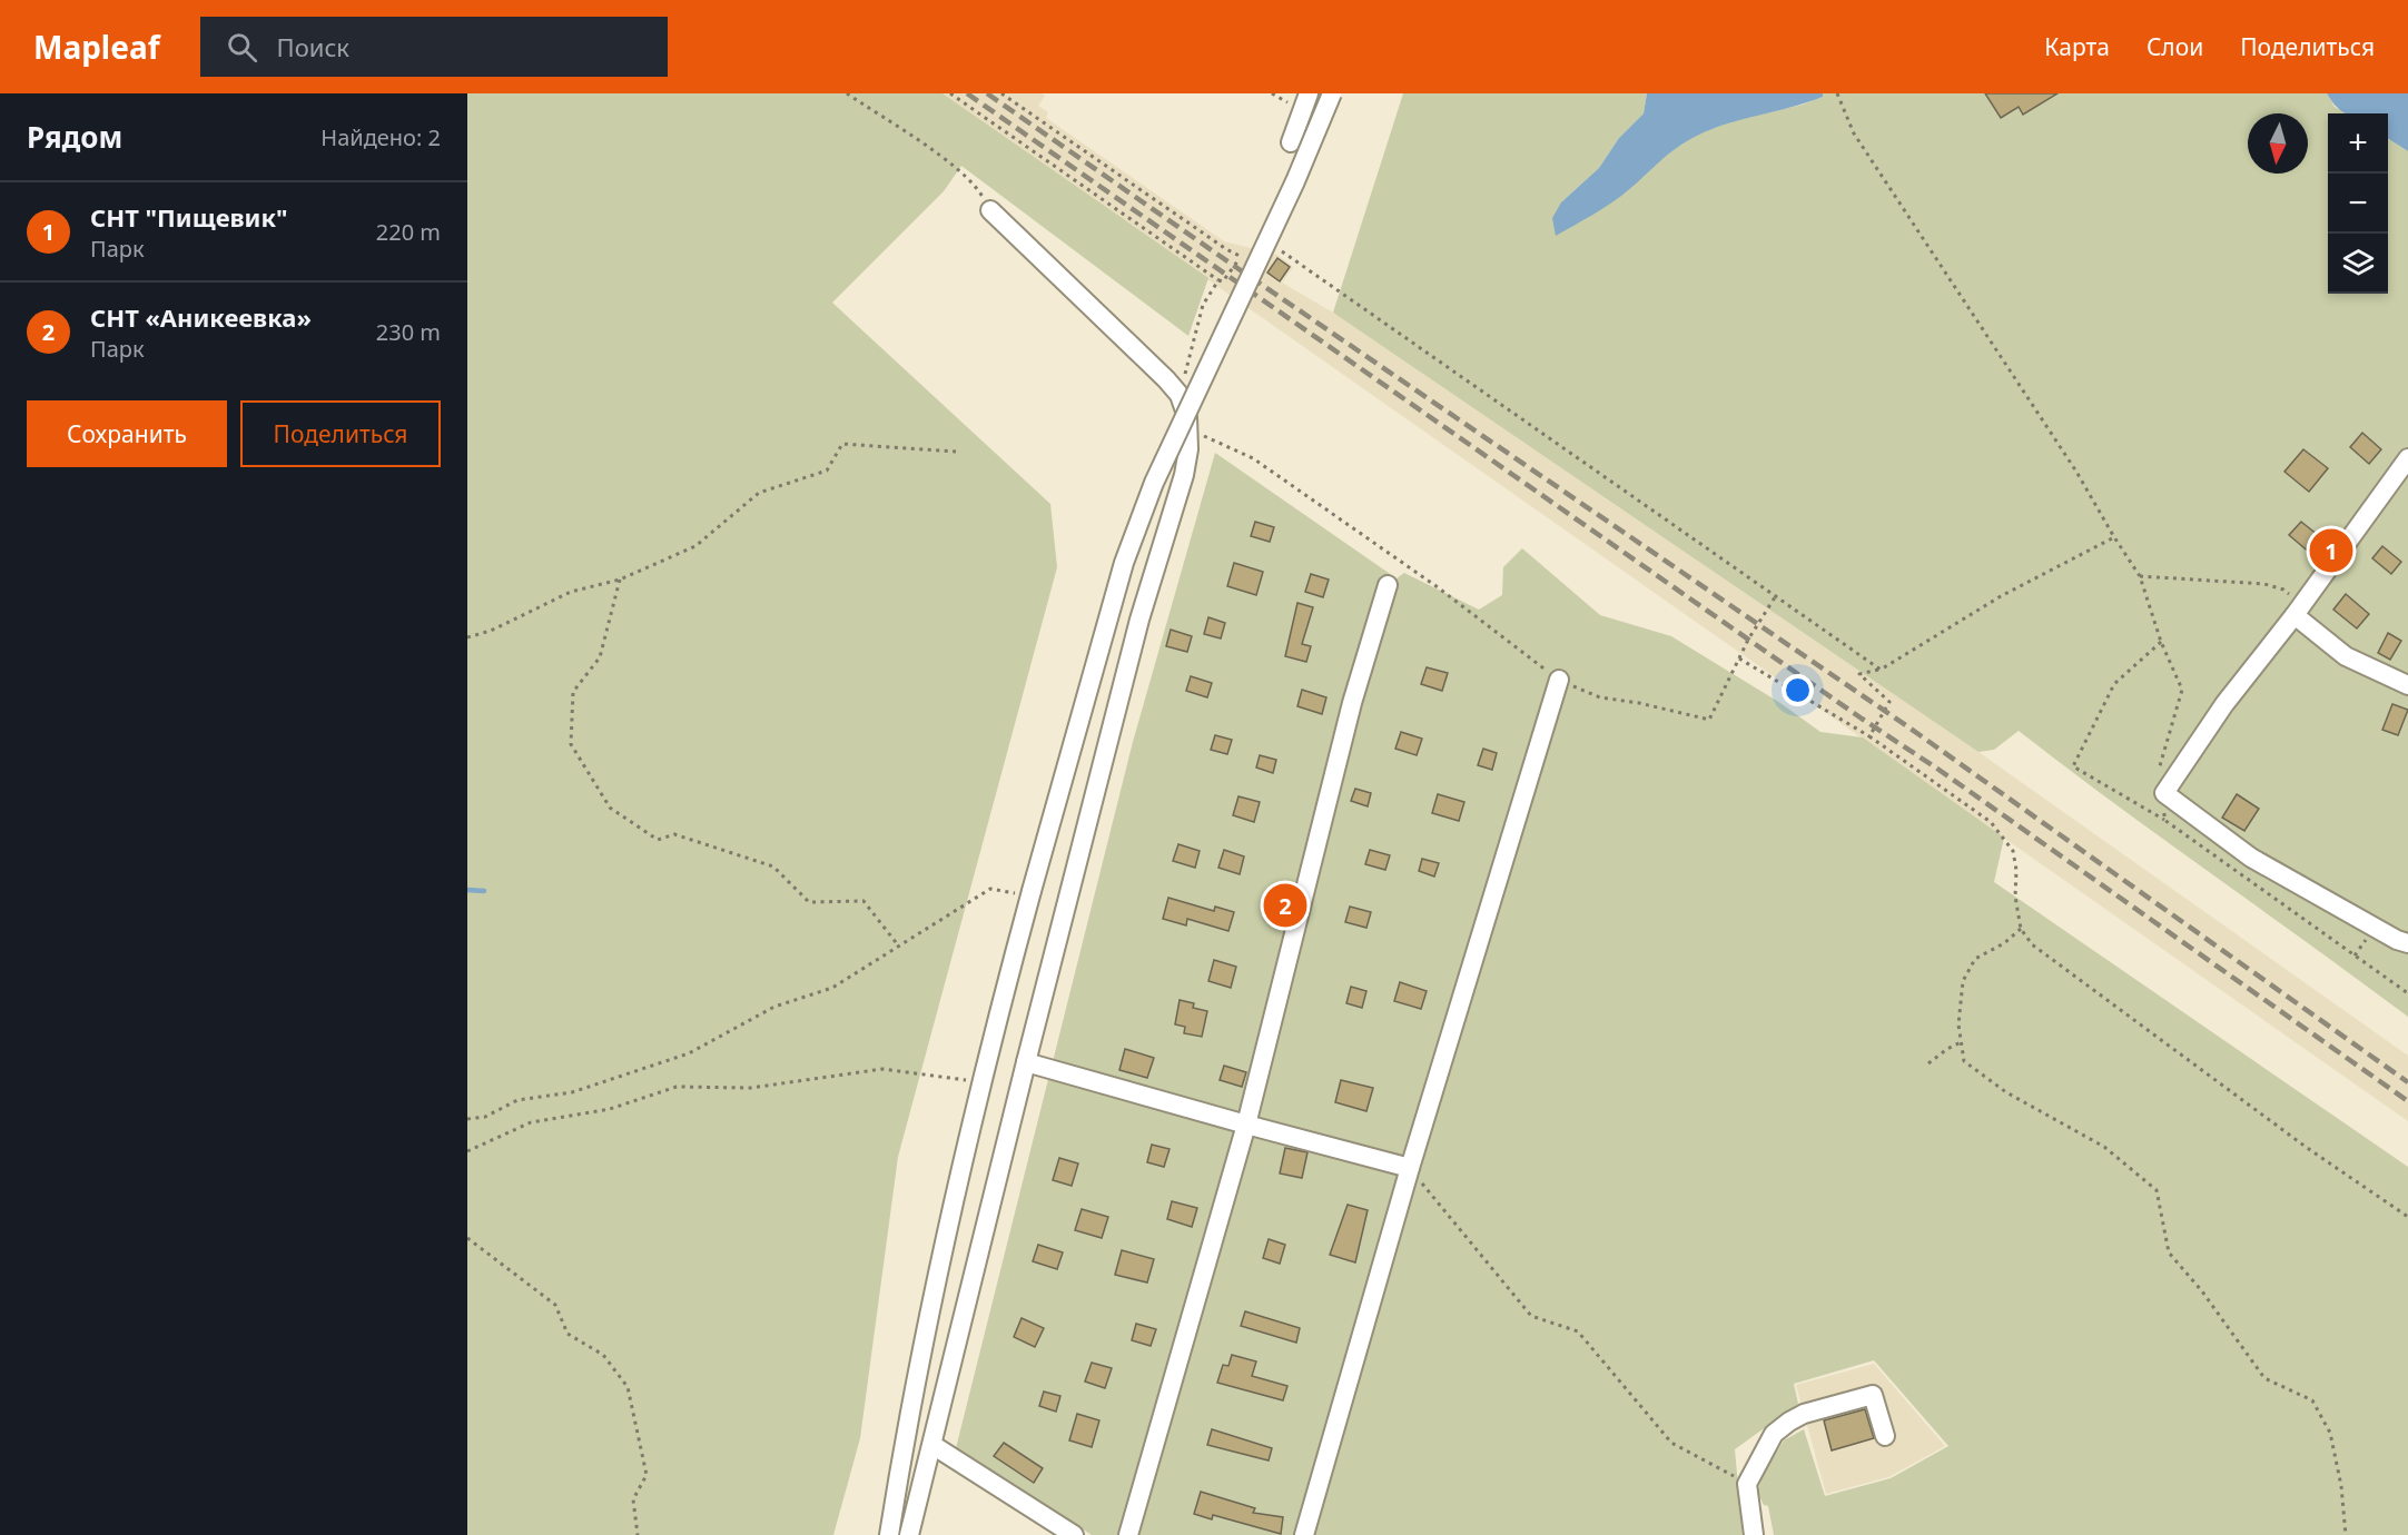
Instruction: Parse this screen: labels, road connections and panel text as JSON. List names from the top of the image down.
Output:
{
  "north": "bottom",
  "page": {
    "header": "Mapleaf",
    "search": "Поиск",
    "nav": ["Карта", "Слои", "Поделиться"],
    "heading": ["Рядом", "Найдено: 2"],
    "map_buttons": ["+", "−"],
    "list": [
      {
        "mark": "1",
        "name": "СНТ \"Пищевик\"",
        "note": "Парк",
        "value": "220 m"
      },
      {
        "mark": "2",
        "name": "СНТ «Аникеевка»",
        "note": "Парк",
        "value": "230 m"
      }
    ],
    "buttons": ["Сохранить", "Поделиться"],
    "pins": ["1", "2"]
  }
}
